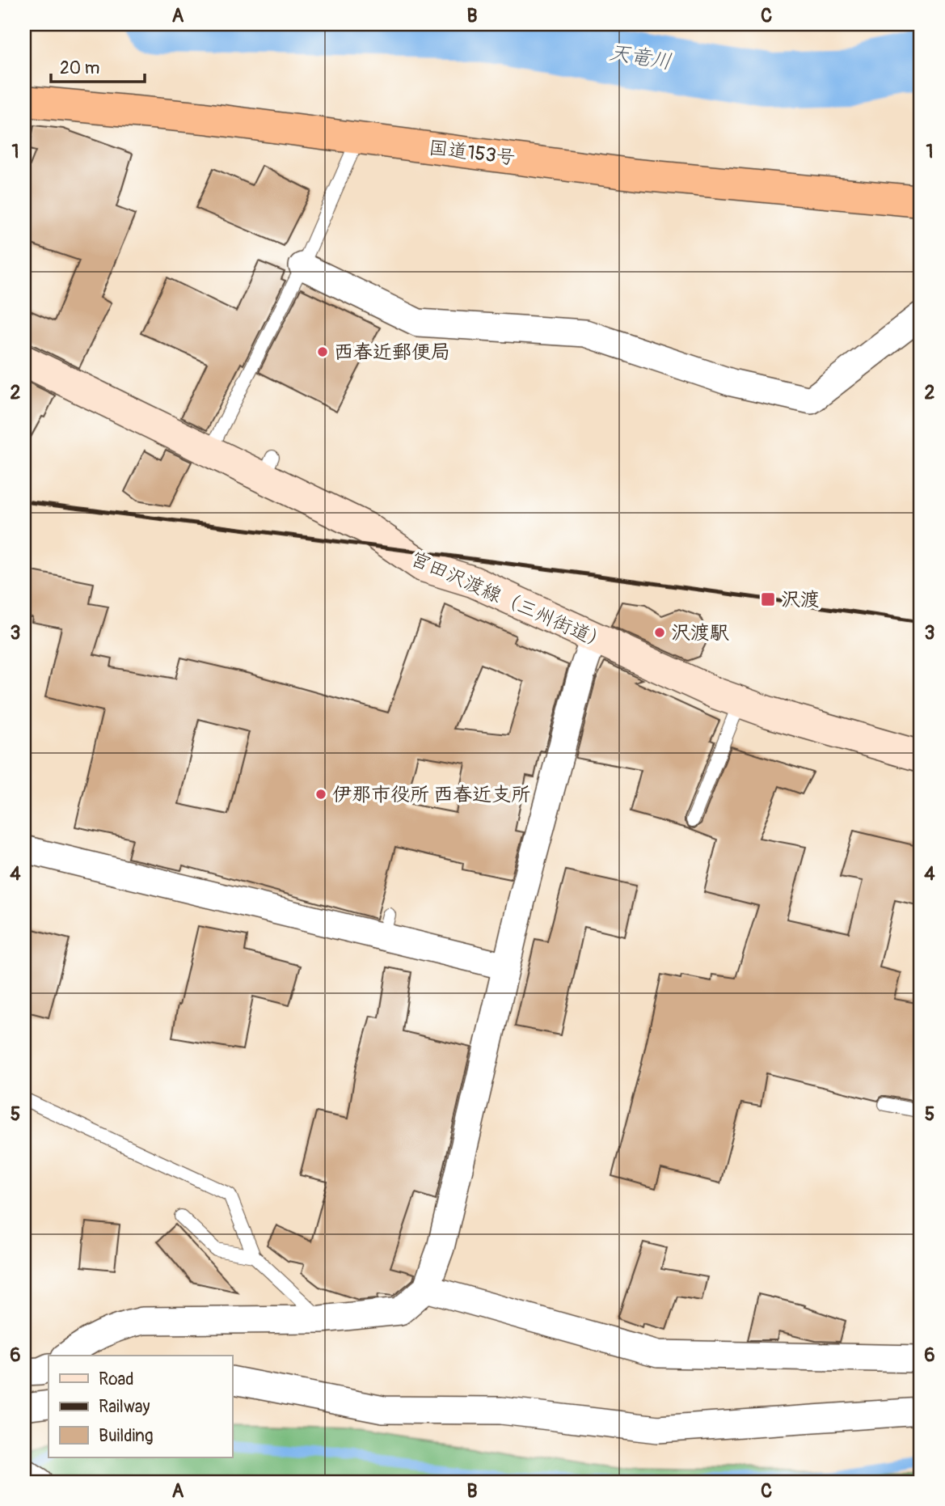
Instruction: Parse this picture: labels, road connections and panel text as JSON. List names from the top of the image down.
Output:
{
  "streets": {
    "highway": ["国道153号"],
    "main road": ["宮田沢渡線（三州街道）"]
  },
  "water": ["天竜川"],
  "places": {
    "other": ["西春近郵便局", "沢渡駅", "伊那市役所 西春近支所"],
    "transit": ["沢渡"]
  },
  "legend": ["Road", "Railway", "Building"],
  "scale_bar": "20 m",
  "grid": {
    "columns": ["A", "B", "C"],
    "rows": [
      "1",
      "2",
      "3",
      "4",
      "5",
      "6"
    ]
  }
}
